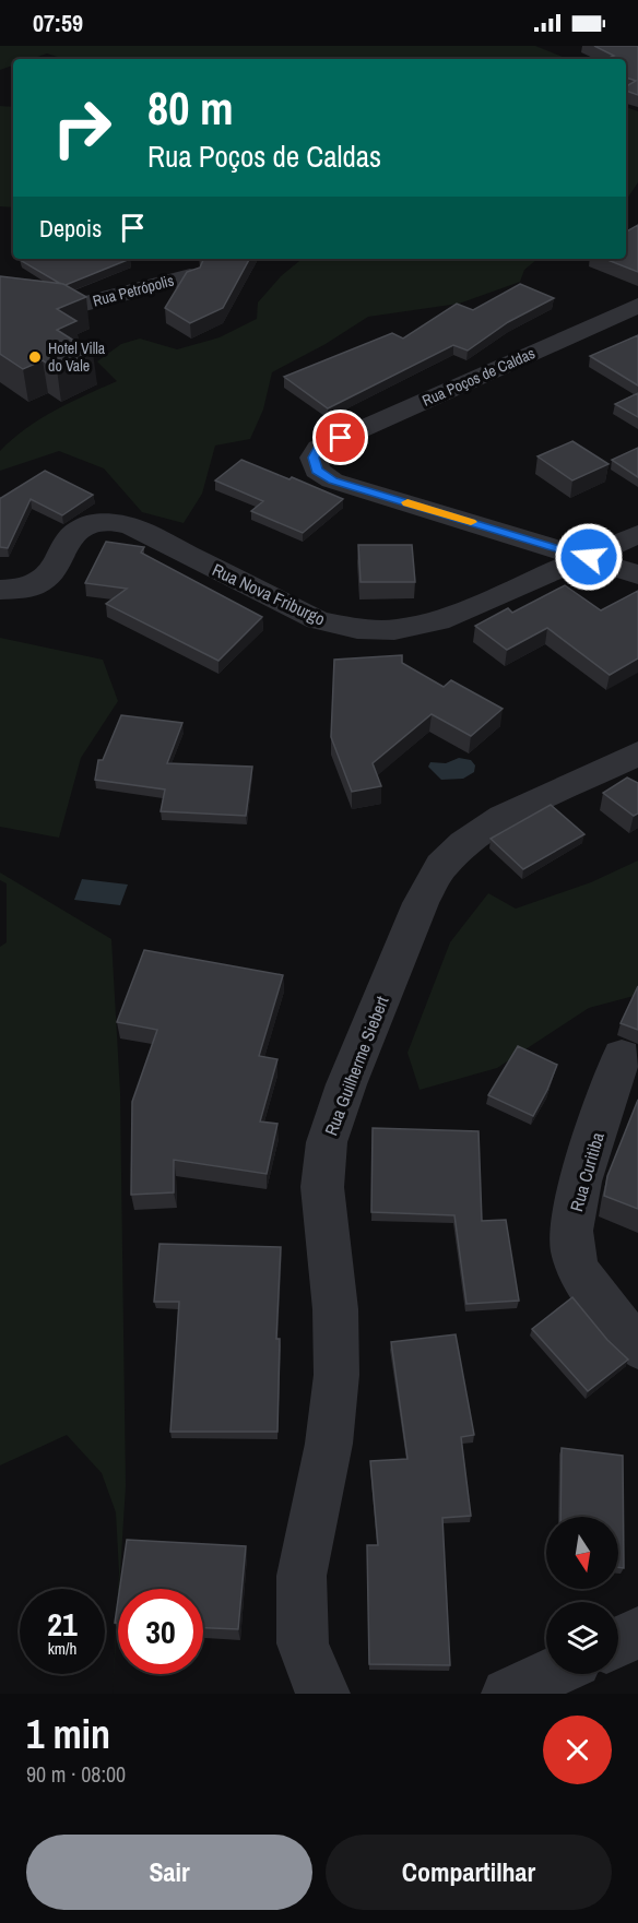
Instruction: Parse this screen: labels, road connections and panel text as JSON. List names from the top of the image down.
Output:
{
  "streets": {
    "street": [
      "Rua Petrópolis",
      "Rua Poços de Caldas",
      "Rua Nova Friburgo",
      "Rua Guilherme Siebert",
      "Rua Curitiba"
    ]
  },
  "crossings": [
    ["Rua Poços de Caldas", "Rua Nova Friburgo"]
  ],
  "places": ["Hotel Villa do Vale"],
  "north": "bottom",
  "page": {
    "status": "07:59",
    "turn": ["80 m", "Rua Poços de Caldas"],
    "then": "Depois",
    "speed": "21 km/h",
    "limit": "30",
    "heading": ["1 min", "90 m · 08:00"],
    "buttons": ["Sair", "Compartilhar"]
  }
}
